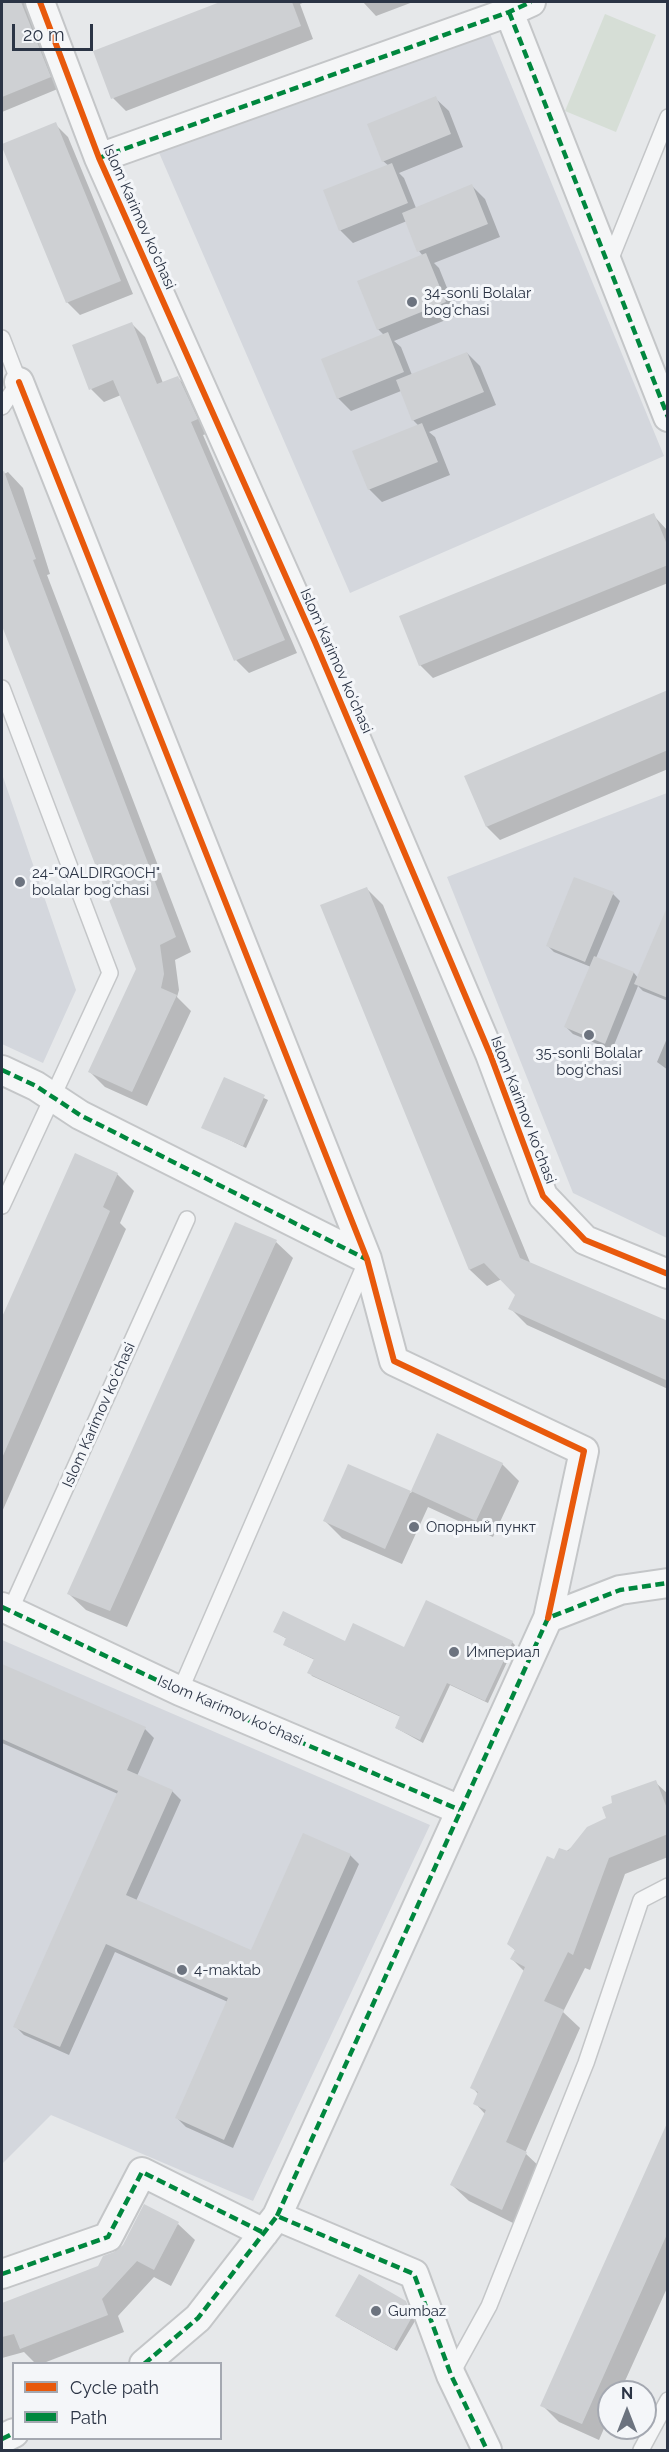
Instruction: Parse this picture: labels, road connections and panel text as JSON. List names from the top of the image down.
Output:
{
  "streets": {
    "street": ["Islom Karimov ko‘chasi", "Islom Karimov ko'chasi"]
  },
  "crossings": [
    ["Islom Karimov ko‘chasi", "Islom Karimov ko'chasi"]
  ],
  "places": [
    "34-sonli Bolalar bog'chasi",
    "24-\"QALDIRGOCH\" bolalar bog'chasi",
    "35-sonli Bolalar bog'chasi",
    "Опорный пункт",
    "Империал",
    "4-maktab",
    "Gumbaz"
  ],
  "legend": ["Cycle path", "Path"],
  "scale_bar": "20 m",
  "north": "top"
}
